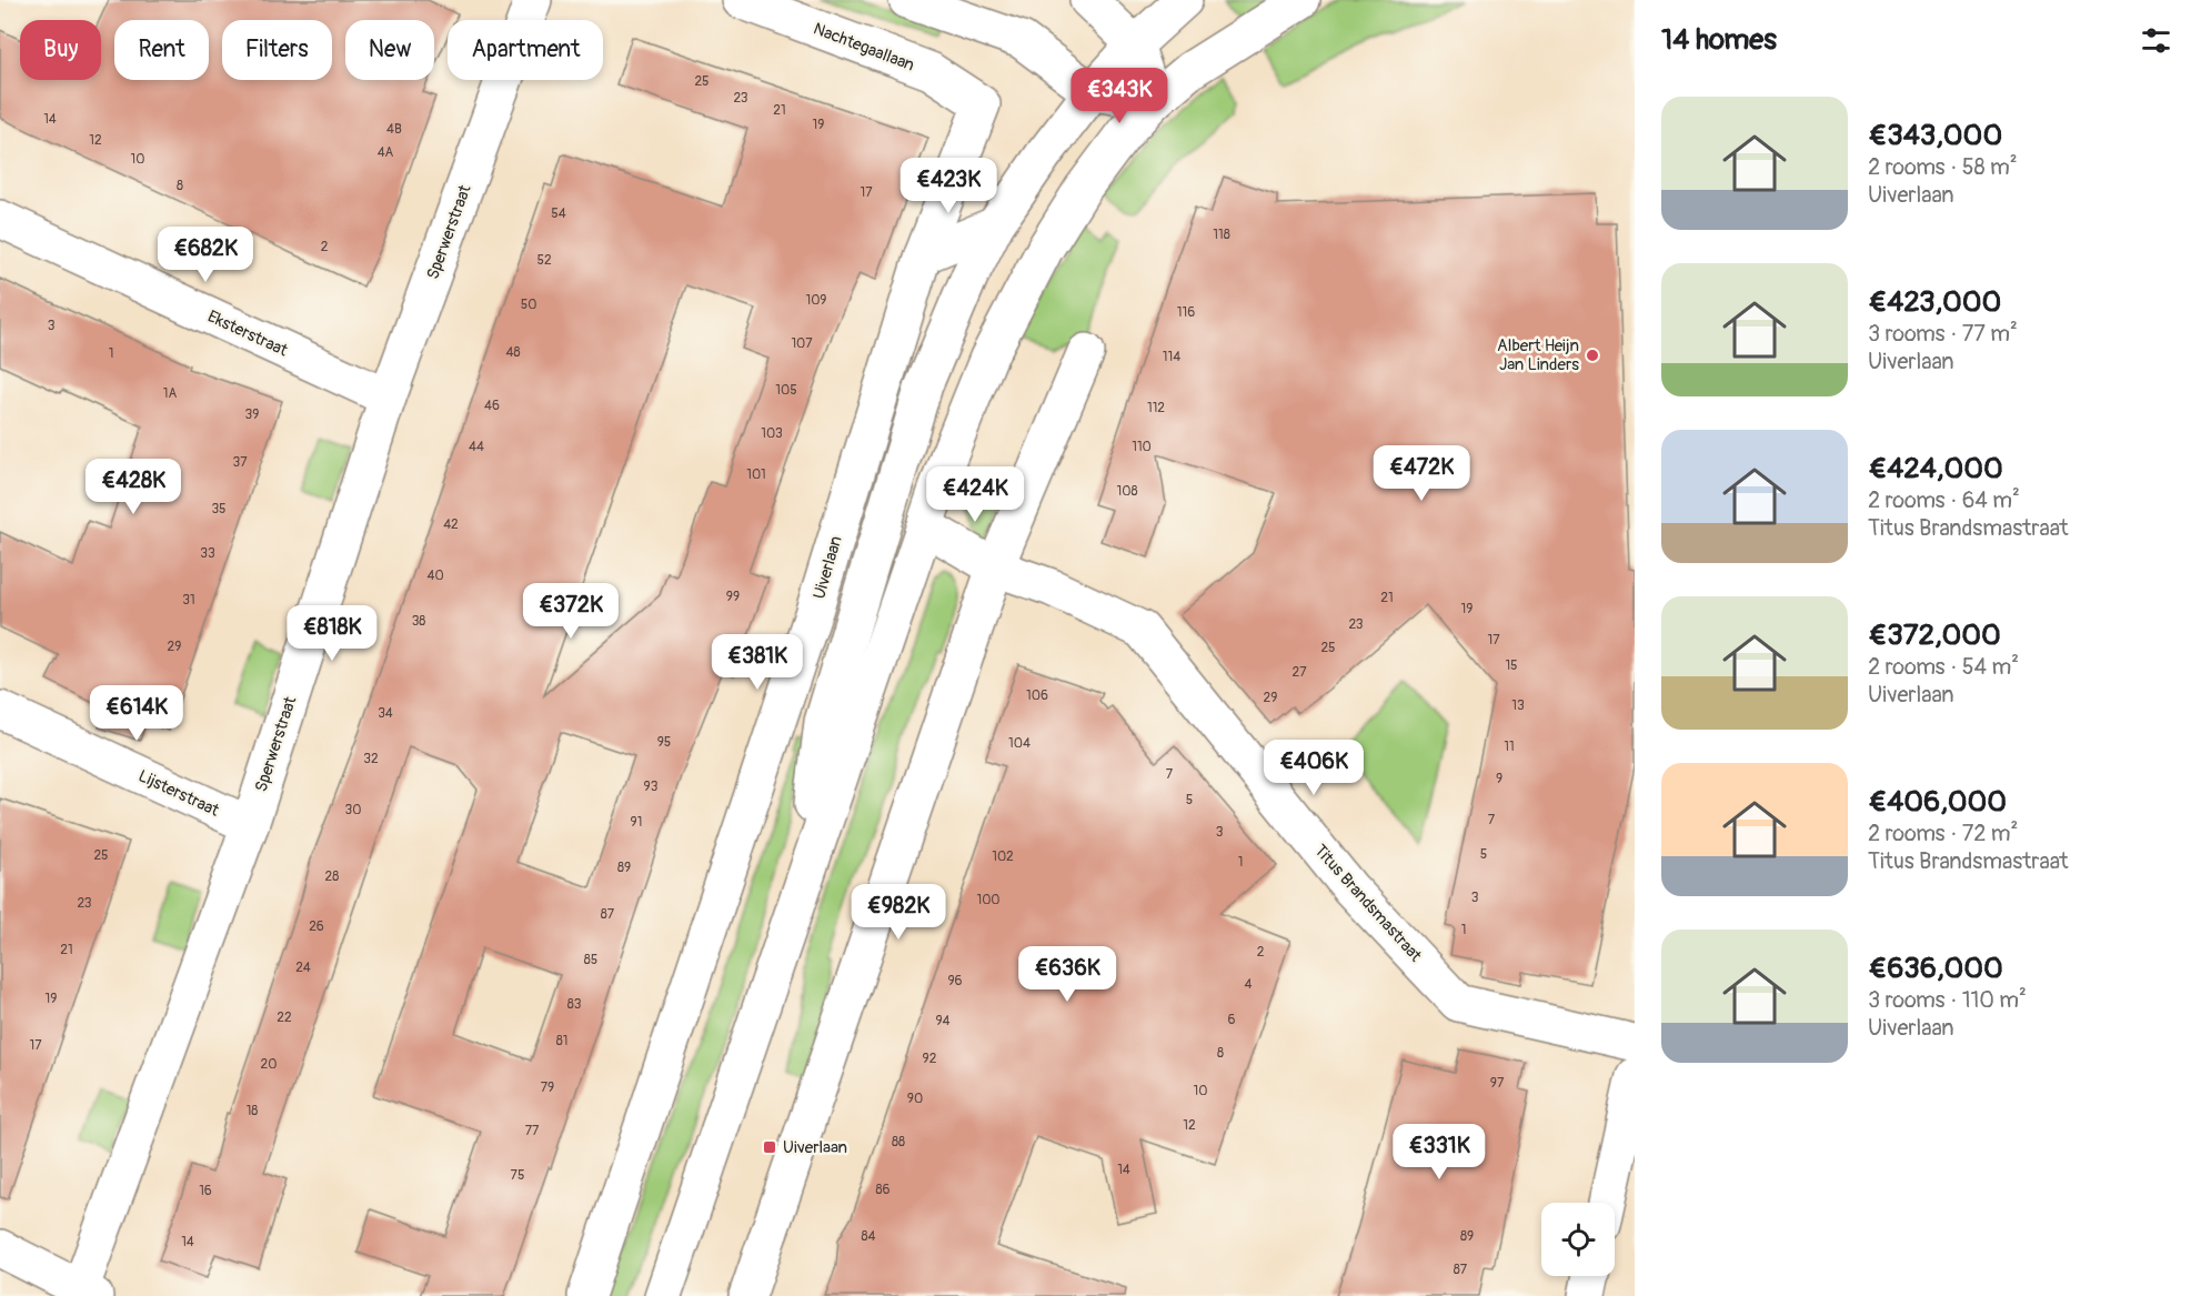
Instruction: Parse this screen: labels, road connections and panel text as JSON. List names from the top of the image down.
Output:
{
  "streets": {
    "street": [
      "Nachtegaallaan",
      "Sperwerstraat",
      "Eksterstraat",
      "Uiverlaan",
      "Lijsterstraat",
      "Titus Brandsmastraat"
    ]
  },
  "crossings": [
    ["Nachtegaallaan", "Uiverlaan"],
    ["Sperwerstraat", "Eksterstraat"],
    ["Sperwerstraat", "Lijsterstraat"]
  ],
  "places": {
    "other": ["Albert Heijn Jan Linders"],
    "transit": ["Uiverlaan"]
  },
  "house_numbers": [
    "25",
    "23",
    "21",
    "14",
    "19",
    "4B",
    "12",
    "4A",
    "10",
    "8",
    "17",
    "54",
    "118",
    "2",
    "52",
    "109",
    "50",
    "116",
    "3",
    "107",
    "48",
    "1",
    "114",
    "105",
    "1A",
    "46",
    "112",
    "39",
    "103",
    "44",
    "110",
    "37",
    "101",
    "108",
    "35",
    "42",
    "33",
    "40",
    "99",
    "21",
    "31",
    "19",
    "38",
    "23",
    "17",
    "29",
    "25",
    "15",
    "27",
    "106",
    "29",
    "13",
    "34",
    "95",
    "104",
    "11",
    "32",
    "7",
    "9",
    "93",
    "5",
    "30",
    "7",
    "91",
    "3",
    "5",
    "25",
    "102",
    "1",
    "89",
    "28",
    "3",
    "100",
    "23",
    "87",
    "26",
    "1",
    "21",
    "2",
    "85",
    "24",
    "96",
    "4",
    "19",
    "83",
    "22",
    "6",
    "94",
    "81",
    "17",
    "8",
    "92",
    "20",
    "97",
    "79",
    "10",
    "90",
    "18",
    "12",
    "77",
    "88",
    "14",
    "75",
    "86",
    "16",
    "84",
    "89",
    "14",
    "87"
  ],
  "page": {
    "heading": "14 homes",
    "chip": [
      "Buy",
      "Rent",
      "Filters",
      "New",
      "Apartment"
    ],
    "price": [
      "€343K",
      "€423K",
      "€682K",
      "€472K",
      "€428K",
      "€424K",
      "€372K",
      "€818K",
      "€381K",
      "€614K",
      "€406K",
      "€982K",
      "€636K",
      "€331K"
    ],
    "list": [
      {
        "name": "€343,000",
        "note": "2 rooms · 58 m² · Uiverlaan"
      },
      {
        "name": "€423,000",
        "note": "3 rooms · 77 m² · Uiverlaan"
      },
      {
        "name": "€424,000",
        "note": "2 rooms · 64 m² · Titus Brandsmastraat"
      },
      {
        "name": "€372,000",
        "note": "2 rooms · 54 m² · Uiverlaan"
      },
      {
        "name": "€406,000",
        "note": "2 rooms · 72 m² · Titus Brandsmastraat"
      },
      {
        "name": "€636,000",
        "note": "3 rooms · 110 m² · Uiverlaan"
      }
    ]
  }
}
